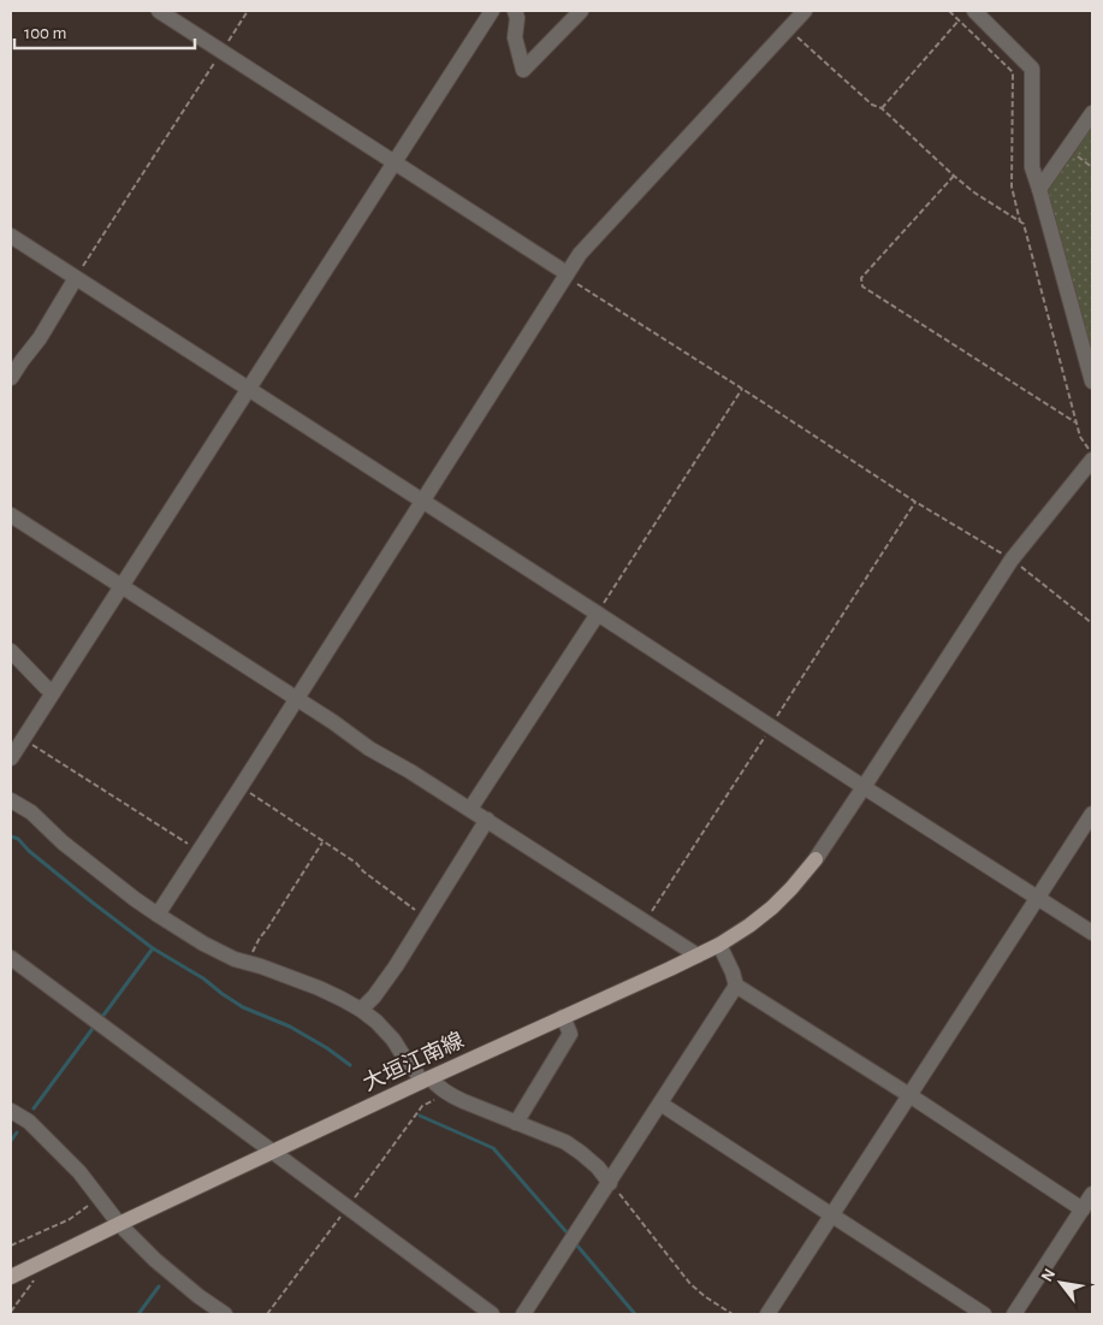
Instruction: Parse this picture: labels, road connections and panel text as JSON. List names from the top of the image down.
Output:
{
  "streets": {
    "main road": ["大垣江南線"]
  },
  "scale_bar": "100 m",
  "north": "top left"
}
